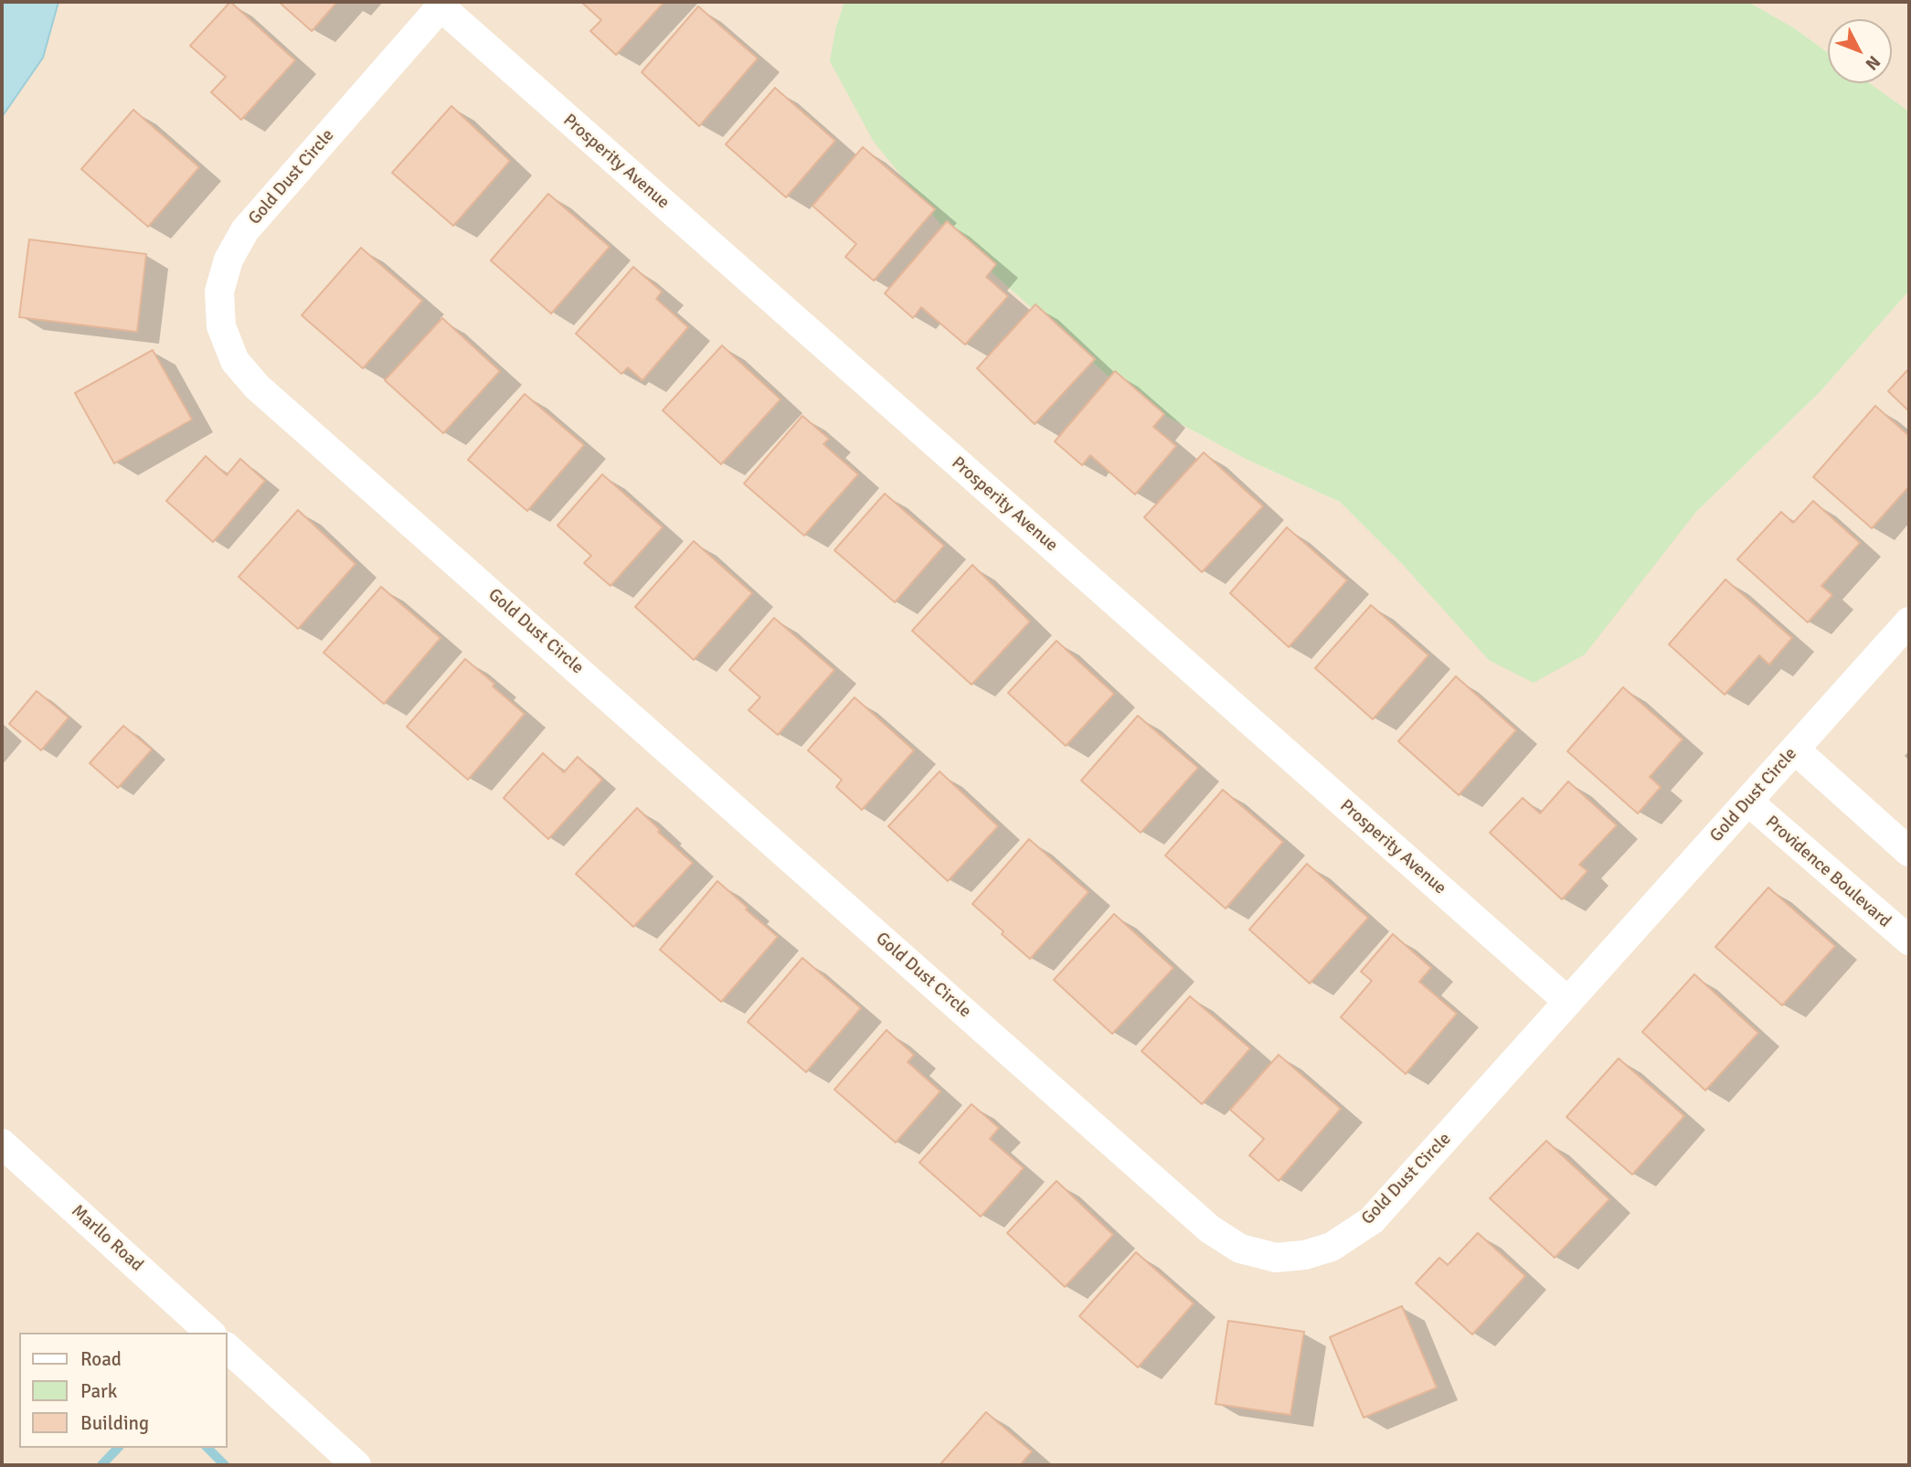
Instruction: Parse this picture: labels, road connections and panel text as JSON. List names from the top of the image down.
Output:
{
  "streets": {
    "street": [
      "Prosperity Avenue",
      "Gold Dust Circle",
      "Providence Boulevard",
      "Marllo Road"
    ]
  },
  "crossings": [
    ["Prosperity Avenue", "Gold Dust Circle"],
    ["Gold Dust Circle", "Providence Boulevard"]
  ],
  "legend": ["Road", "Park", "Building"],
  "north": "bottom right"
}
